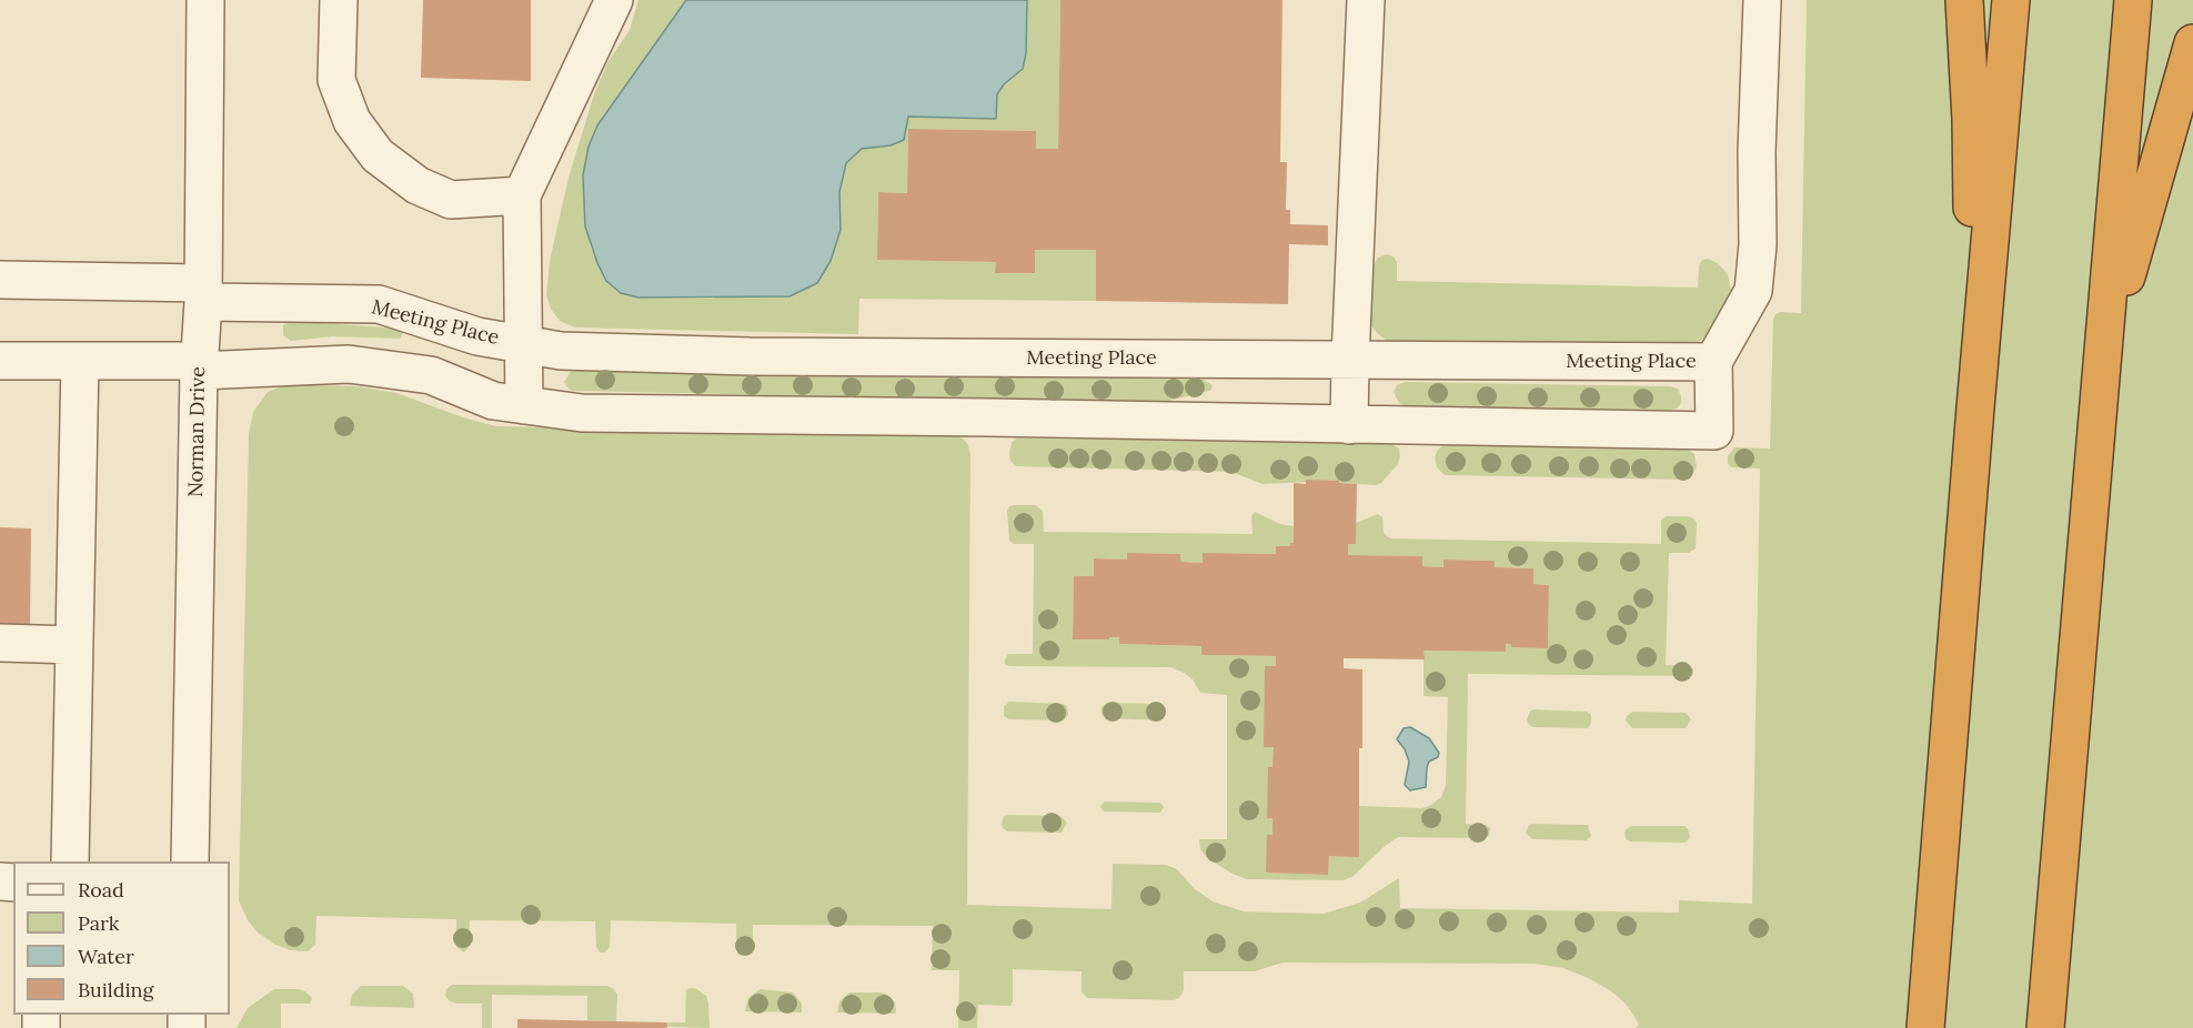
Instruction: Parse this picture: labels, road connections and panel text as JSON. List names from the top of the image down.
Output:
{
  "streets": {
    "street": ["Meeting Place", "Norman Drive"]
  },
  "crossings": [
    ["Meeting Place", "Norman Drive"]
  ],
  "legend": [
    "Road",
    "Park",
    "Water",
    "Building"
  ]
}
